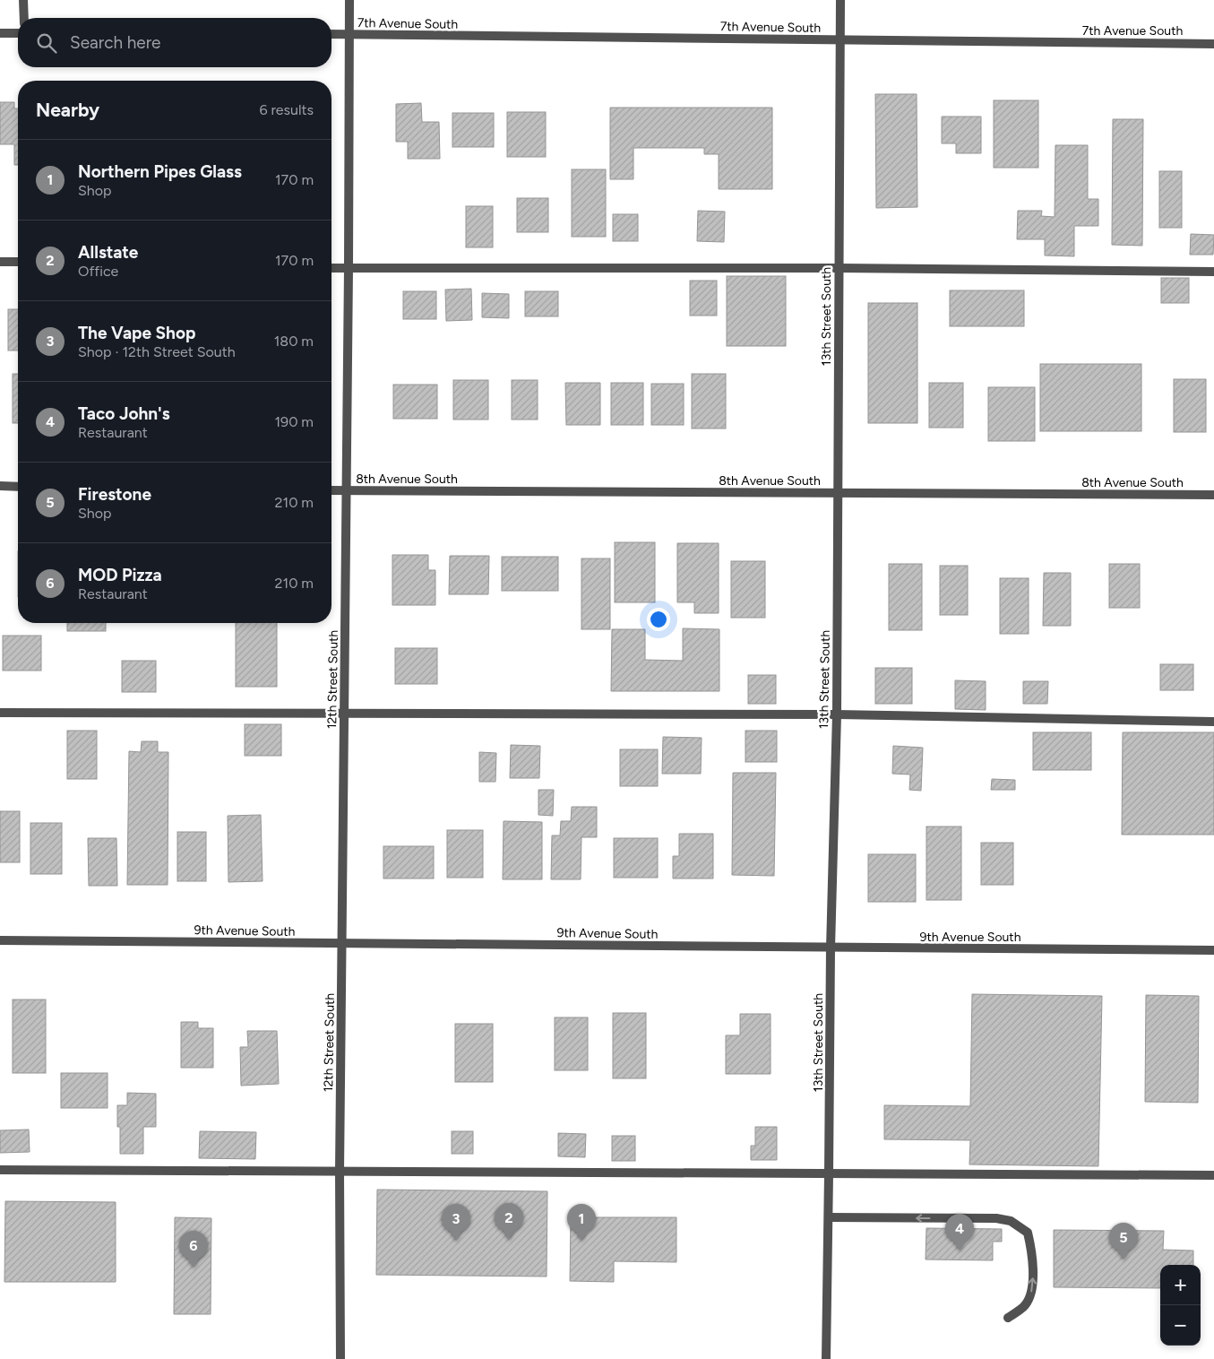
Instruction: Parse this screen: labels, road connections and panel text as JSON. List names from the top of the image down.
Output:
{
  "streets": {
    "street": [
      "7th Avenue South",
      "13th Street South",
      "8th Avenue South",
      "12th Street South",
      "9th Avenue South"
    ]
  },
  "crossings": [
    ["7th Avenue South", "13th Street South"],
    ["7th Avenue South", "12th Street South"],
    ["13th Street South", "8th Avenue South"],
    ["13th Street South", "9th Avenue South"],
    ["8th Avenue South", "12th Street South"],
    ["12th Street South", "9th Avenue South"]
  ],
  "page": {
    "search": "Search here",
    "heading": ["Nearby", "6 results"],
    "list": [
      {
        "mark": "1",
        "name": "Northern Pipes Glass",
        "note": "Shop",
        "value": "170 m"
      },
      {
        "mark": "2",
        "name": "Allstate",
        "note": "Office",
        "value": "170 m"
      },
      {
        "mark": "3",
        "name": "The Vape Shop",
        "note": "Shop · 12th Street South",
        "value": "180 m"
      },
      {
        "mark": "4",
        "name": "Taco John's",
        "note": "Restaurant",
        "value": "190 m"
      },
      {
        "mark": "5",
        "name": "Firestone",
        "note": "Shop",
        "value": "210 m"
      },
      {
        "mark": "6",
        "name": "MOD Pizza",
        "note": "Restaurant",
        "value": "210 m"
      }
    ],
    "pins": [
      "2",
      "1",
      "3",
      "4",
      "5",
      "6"
    ],
    "map_buttons": ["+", "−"]
  }
}
